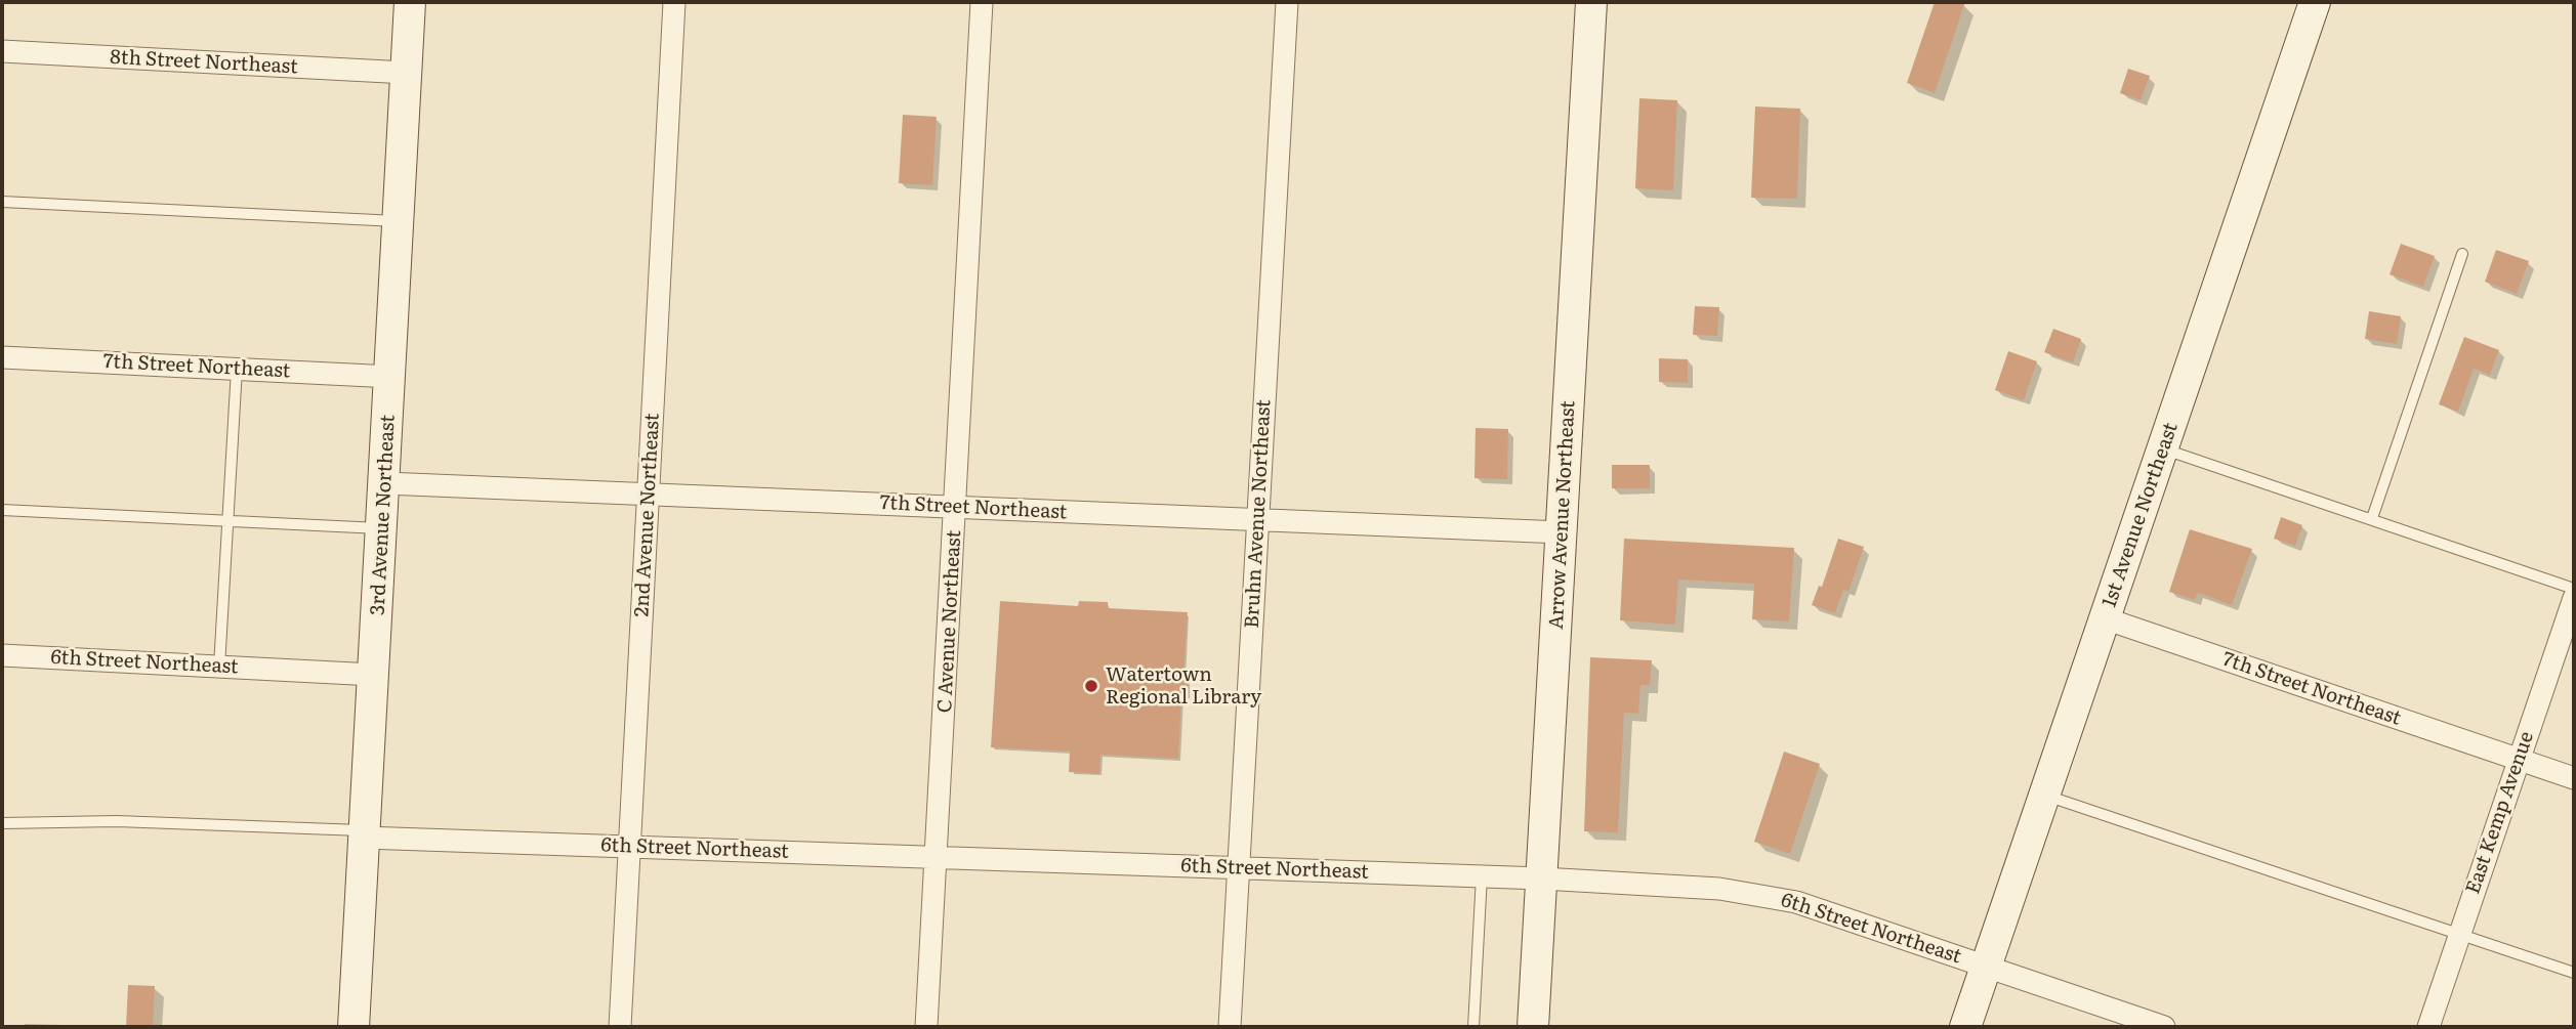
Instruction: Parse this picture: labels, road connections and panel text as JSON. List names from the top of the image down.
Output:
{
  "streets": {
    "street": [
      "8th Street Northeast",
      "7th Street Northeast",
      "Bruhn Avenue Northeast",
      "3rd Avenue Northeast",
      "2nd Avenue Northeast",
      "Arrow Avenue Northeast",
      "1st Avenue Northeast",
      "C Avenue Northeast",
      "6th Street Northeast",
      "East Kemp Avenue"
    ]
  },
  "crossings": [
    ["8th Street Northeast", "3rd Avenue Northeast"],
    ["7th Street Northeast", "Bruhn Avenue Northeast"],
    ["7th Street Northeast", "3rd Avenue Northeast"],
    ["7th Street Northeast", "2nd Avenue Northeast"],
    ["7th Street Northeast", "Arrow Avenue Northeast"],
    ["7th Street Northeast", "1st Avenue Northeast"],
    ["7th Street Northeast", "C Avenue Northeast"],
    ["7th Street Northeast", "East Kemp Avenue"],
    ["Bruhn Avenue Northeast", "6th Street Northeast"],
    ["3rd Avenue Northeast", "6th Street Northeast"],
    ["2nd Avenue Northeast", "6th Street Northeast"],
    ["Arrow Avenue Northeast", "6th Street Northeast"],
    ["1st Avenue Northeast", "6th Street Northeast"],
    ["C Avenue Northeast", "6th Street Northeast"]
  ],
  "places": ["Watertown Regional Library"]
}
